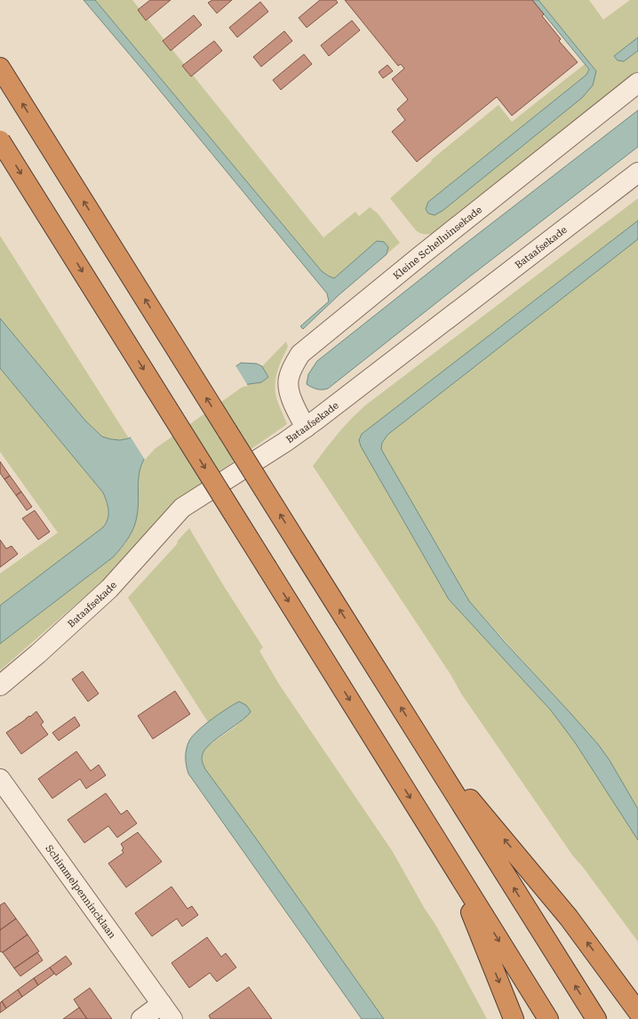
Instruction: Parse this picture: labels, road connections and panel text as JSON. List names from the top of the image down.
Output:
{
  "streets": {
    "street": ["Kleine Schelluinsekade", "Bataafsekade", "Schimmelpennincklaan"]
  },
  "crossings": [
    ["Kleine Schelluinsekade", "Bataafsekade"]
  ]
}
